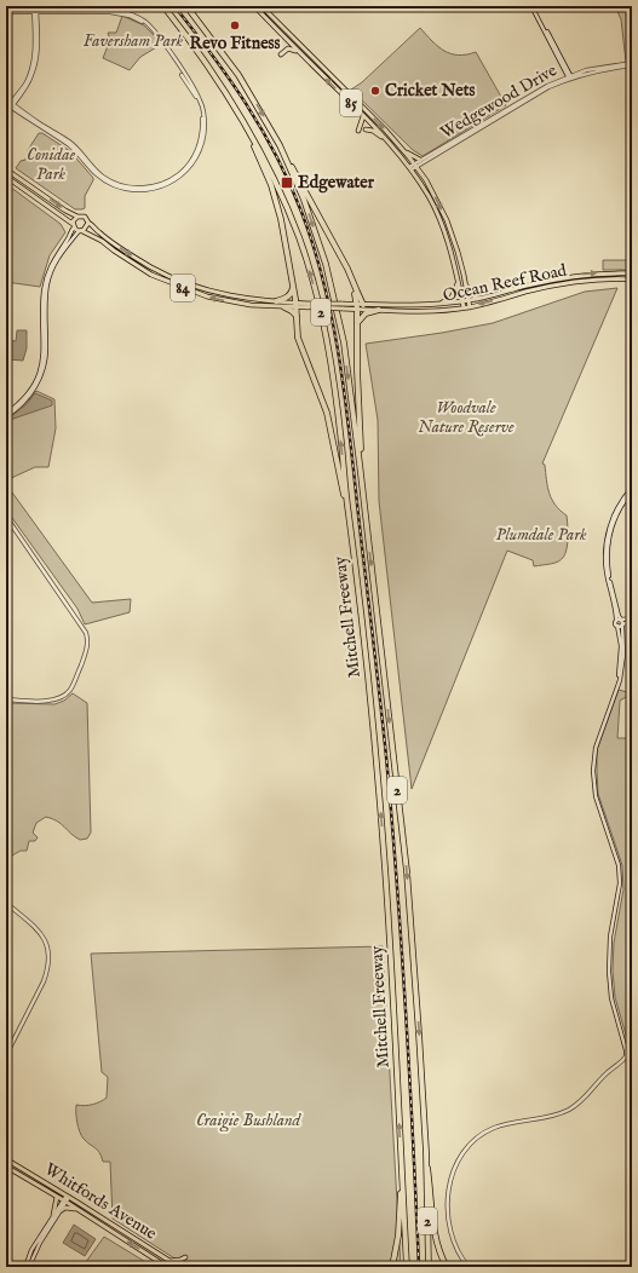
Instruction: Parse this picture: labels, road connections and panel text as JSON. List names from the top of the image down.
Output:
{
  "streets": {
    "highway": ["2", "Mitchell Freeway"],
    "main road": [
      "85",
      "Ocean Reef Road",
      "84",
      "Whitfords Avenue"
    ],
    "street": ["Wedgewood Drive"]
  },
  "crossings": [
    ["Wedgewood Drive", "85"],
    ["85", "Ocean Reef Road"],
    ["Ocean Reef Road", "84"]
  ],
  "parks": [
    "Faversham Park",
    "Conidae Park",
    "Woodvale Nature Reserve",
    "Plumdale Park",
    "Craigie Bushland"
  ],
  "places": {
    "other": ["Revo Fitness", "Cricket Nets"],
    "transit": ["Edgewater"]
  }
}
